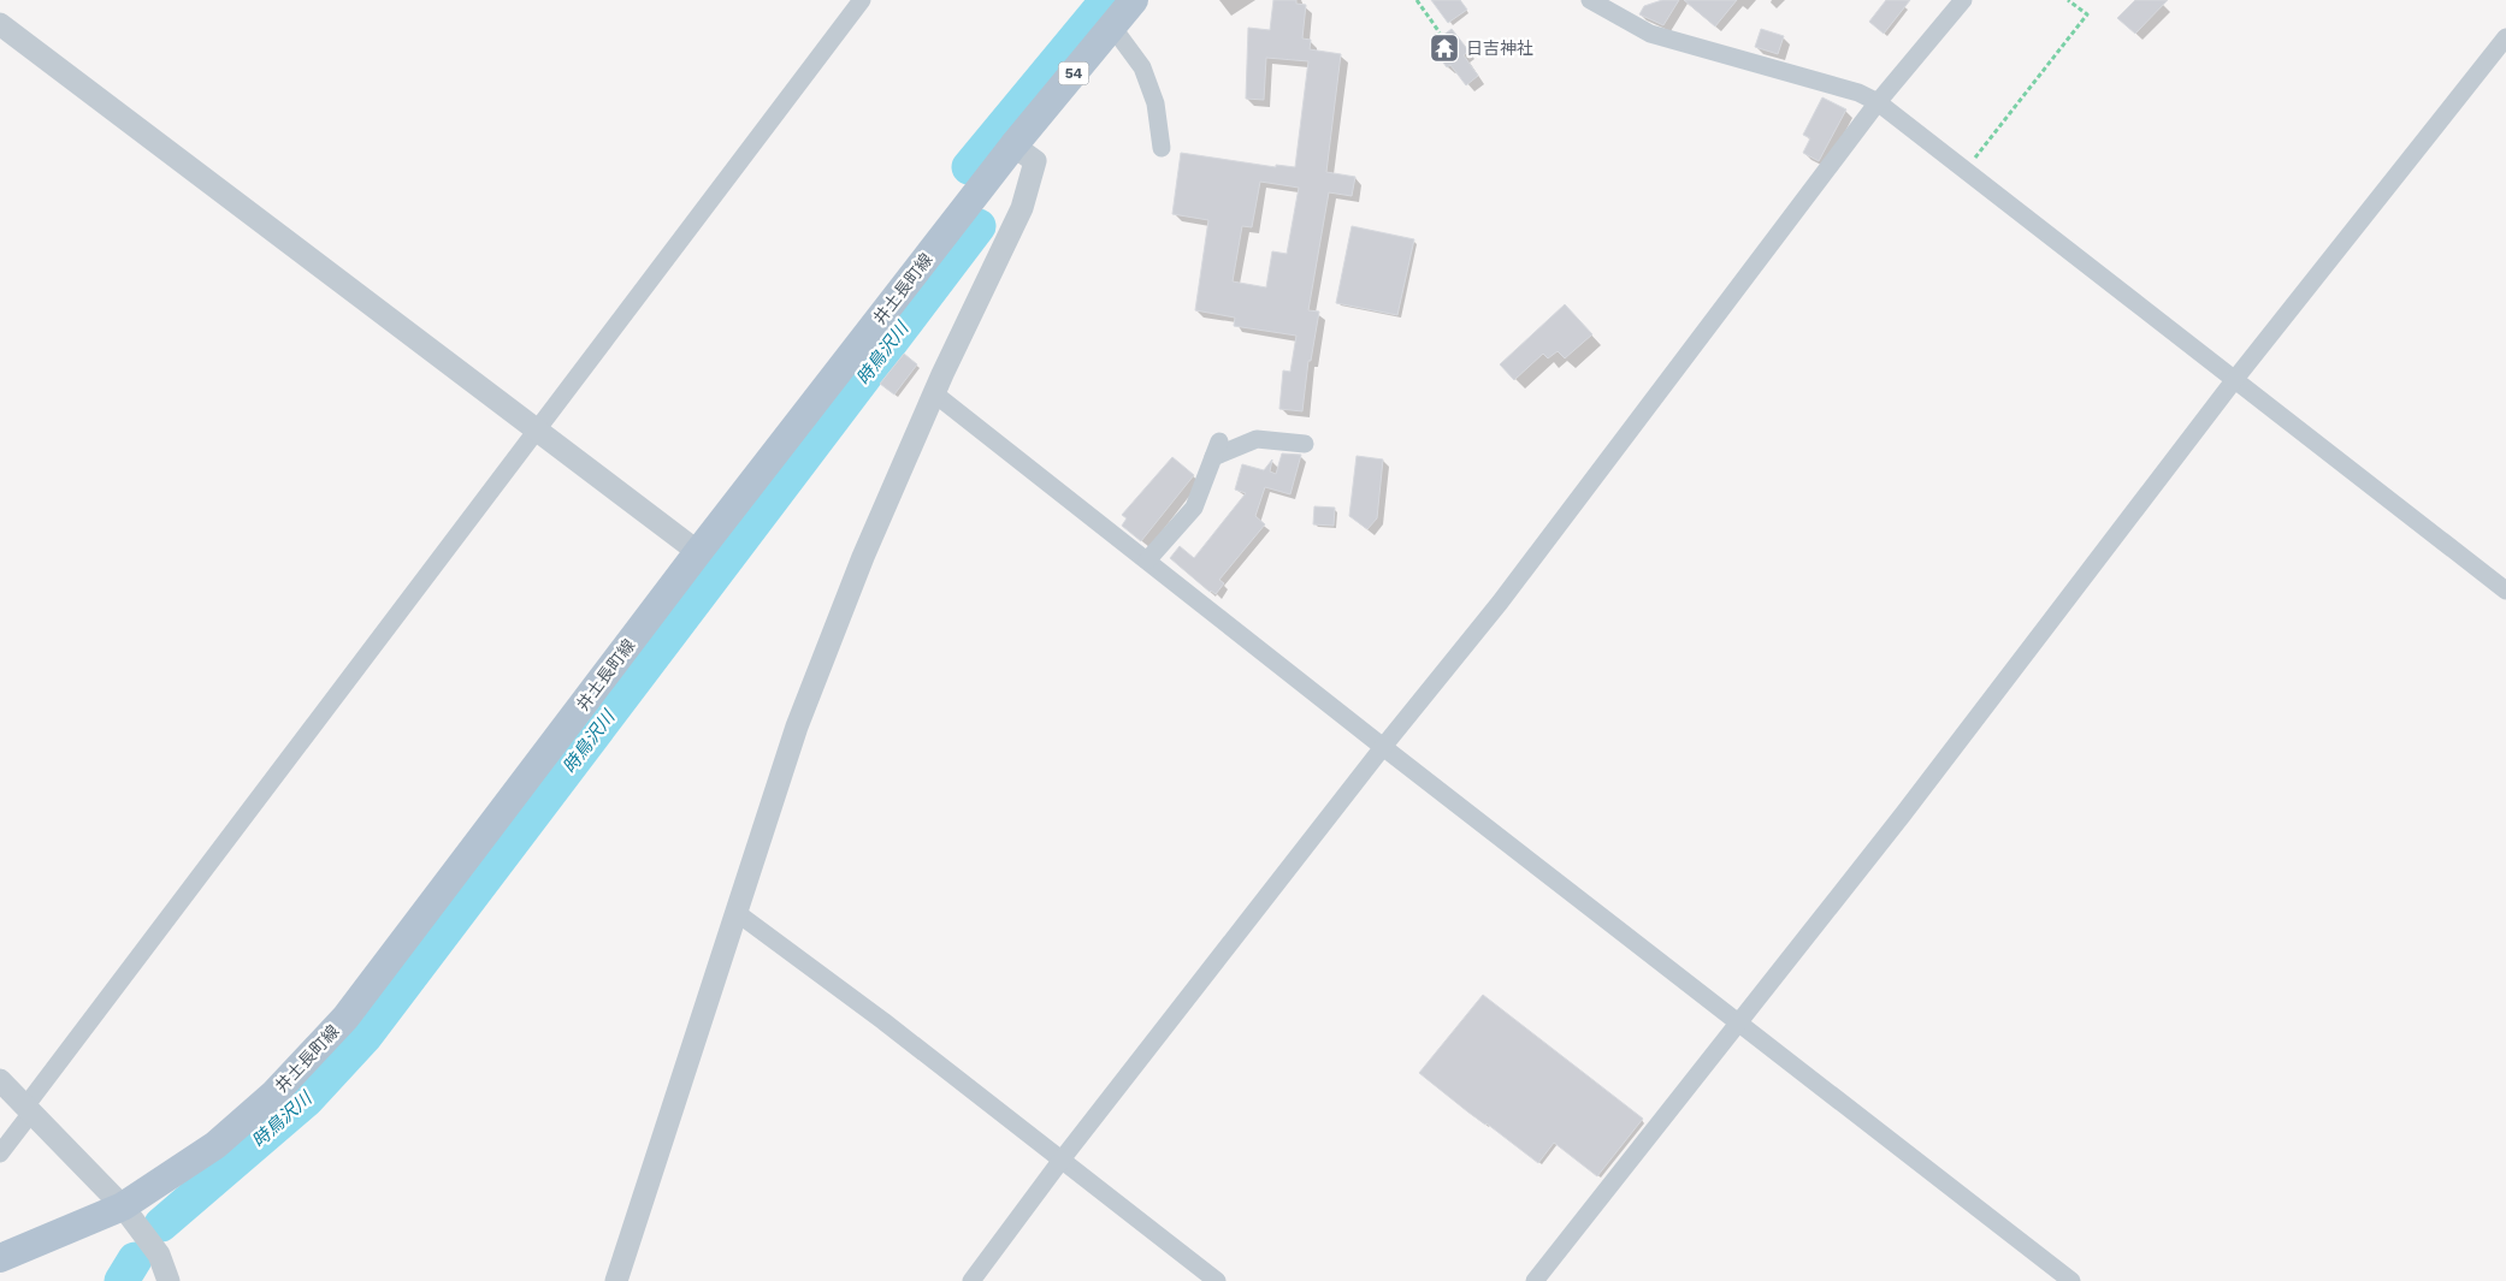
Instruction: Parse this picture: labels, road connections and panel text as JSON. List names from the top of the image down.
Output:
{
  "streets": {
    "main road": ["54", "井土長町線"]
  },
  "water": ["時鳥沢川"],
  "places": {
    "temple": ["日吉神社"]
  }
}
